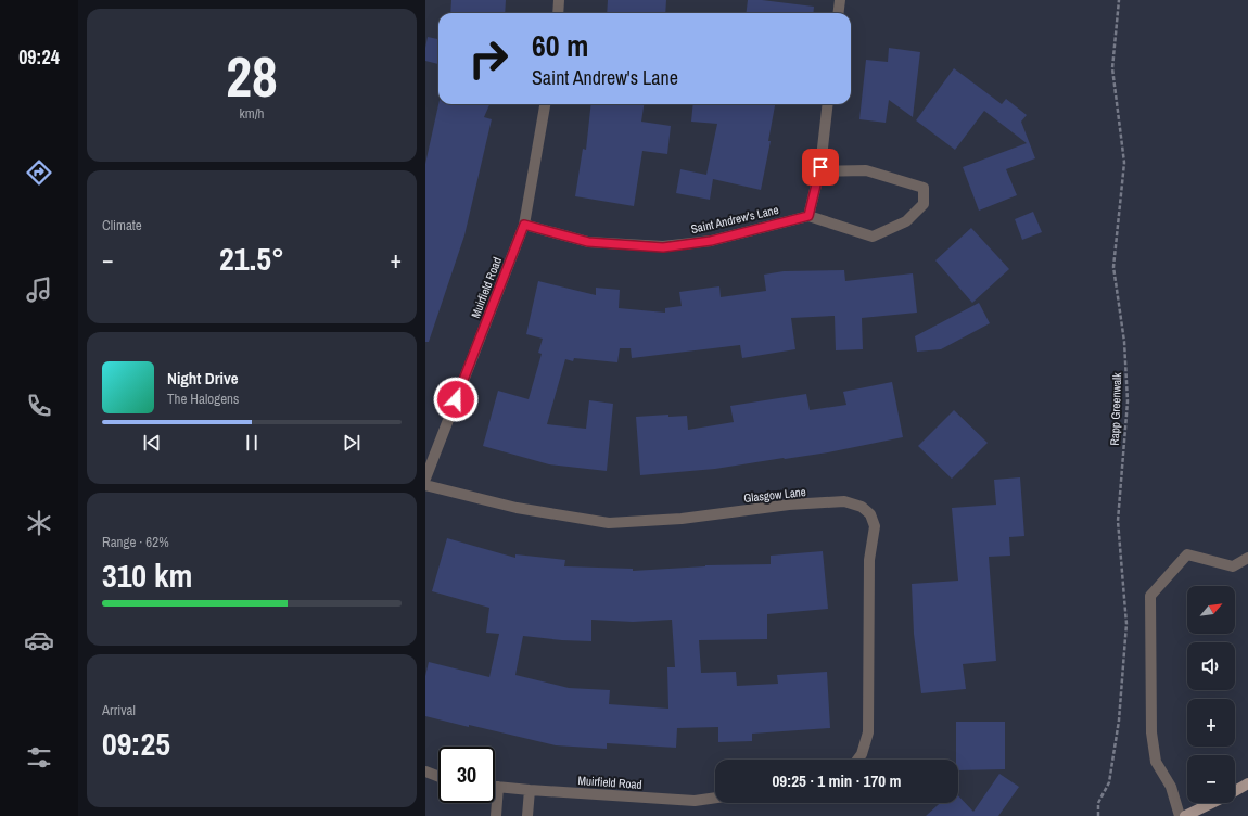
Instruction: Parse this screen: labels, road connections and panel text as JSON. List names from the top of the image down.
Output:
{
  "streets": {
    "street": ["Saint Andrew's Lane", "Muirfield Road", "Glasgow Lane"],
    "path": ["Rapp Greenwalk"]
  },
  "crossings": [
    ["Saint Andrew's Lane", "Muirfield Road"]
  ],
  "north": "top right",
  "page": {
    "tabs": "09:24",
    "tile": [
      ["28", "km/h"],
      "Climate",
      ["Range · 62%", "310 km"],
      ["Arrival", "09:25"]
    ],
    "turn": ["60 m", "Saint Andrew's Lane"],
    "heat": ["−", "21.5°", "+"],
    "song": ["Night Drive", "The Halogens"],
    "map_buttons": ["+", "−"],
    "limit": "30",
    "trip": "09:25 · 1 min · 170 m"
  }
}
